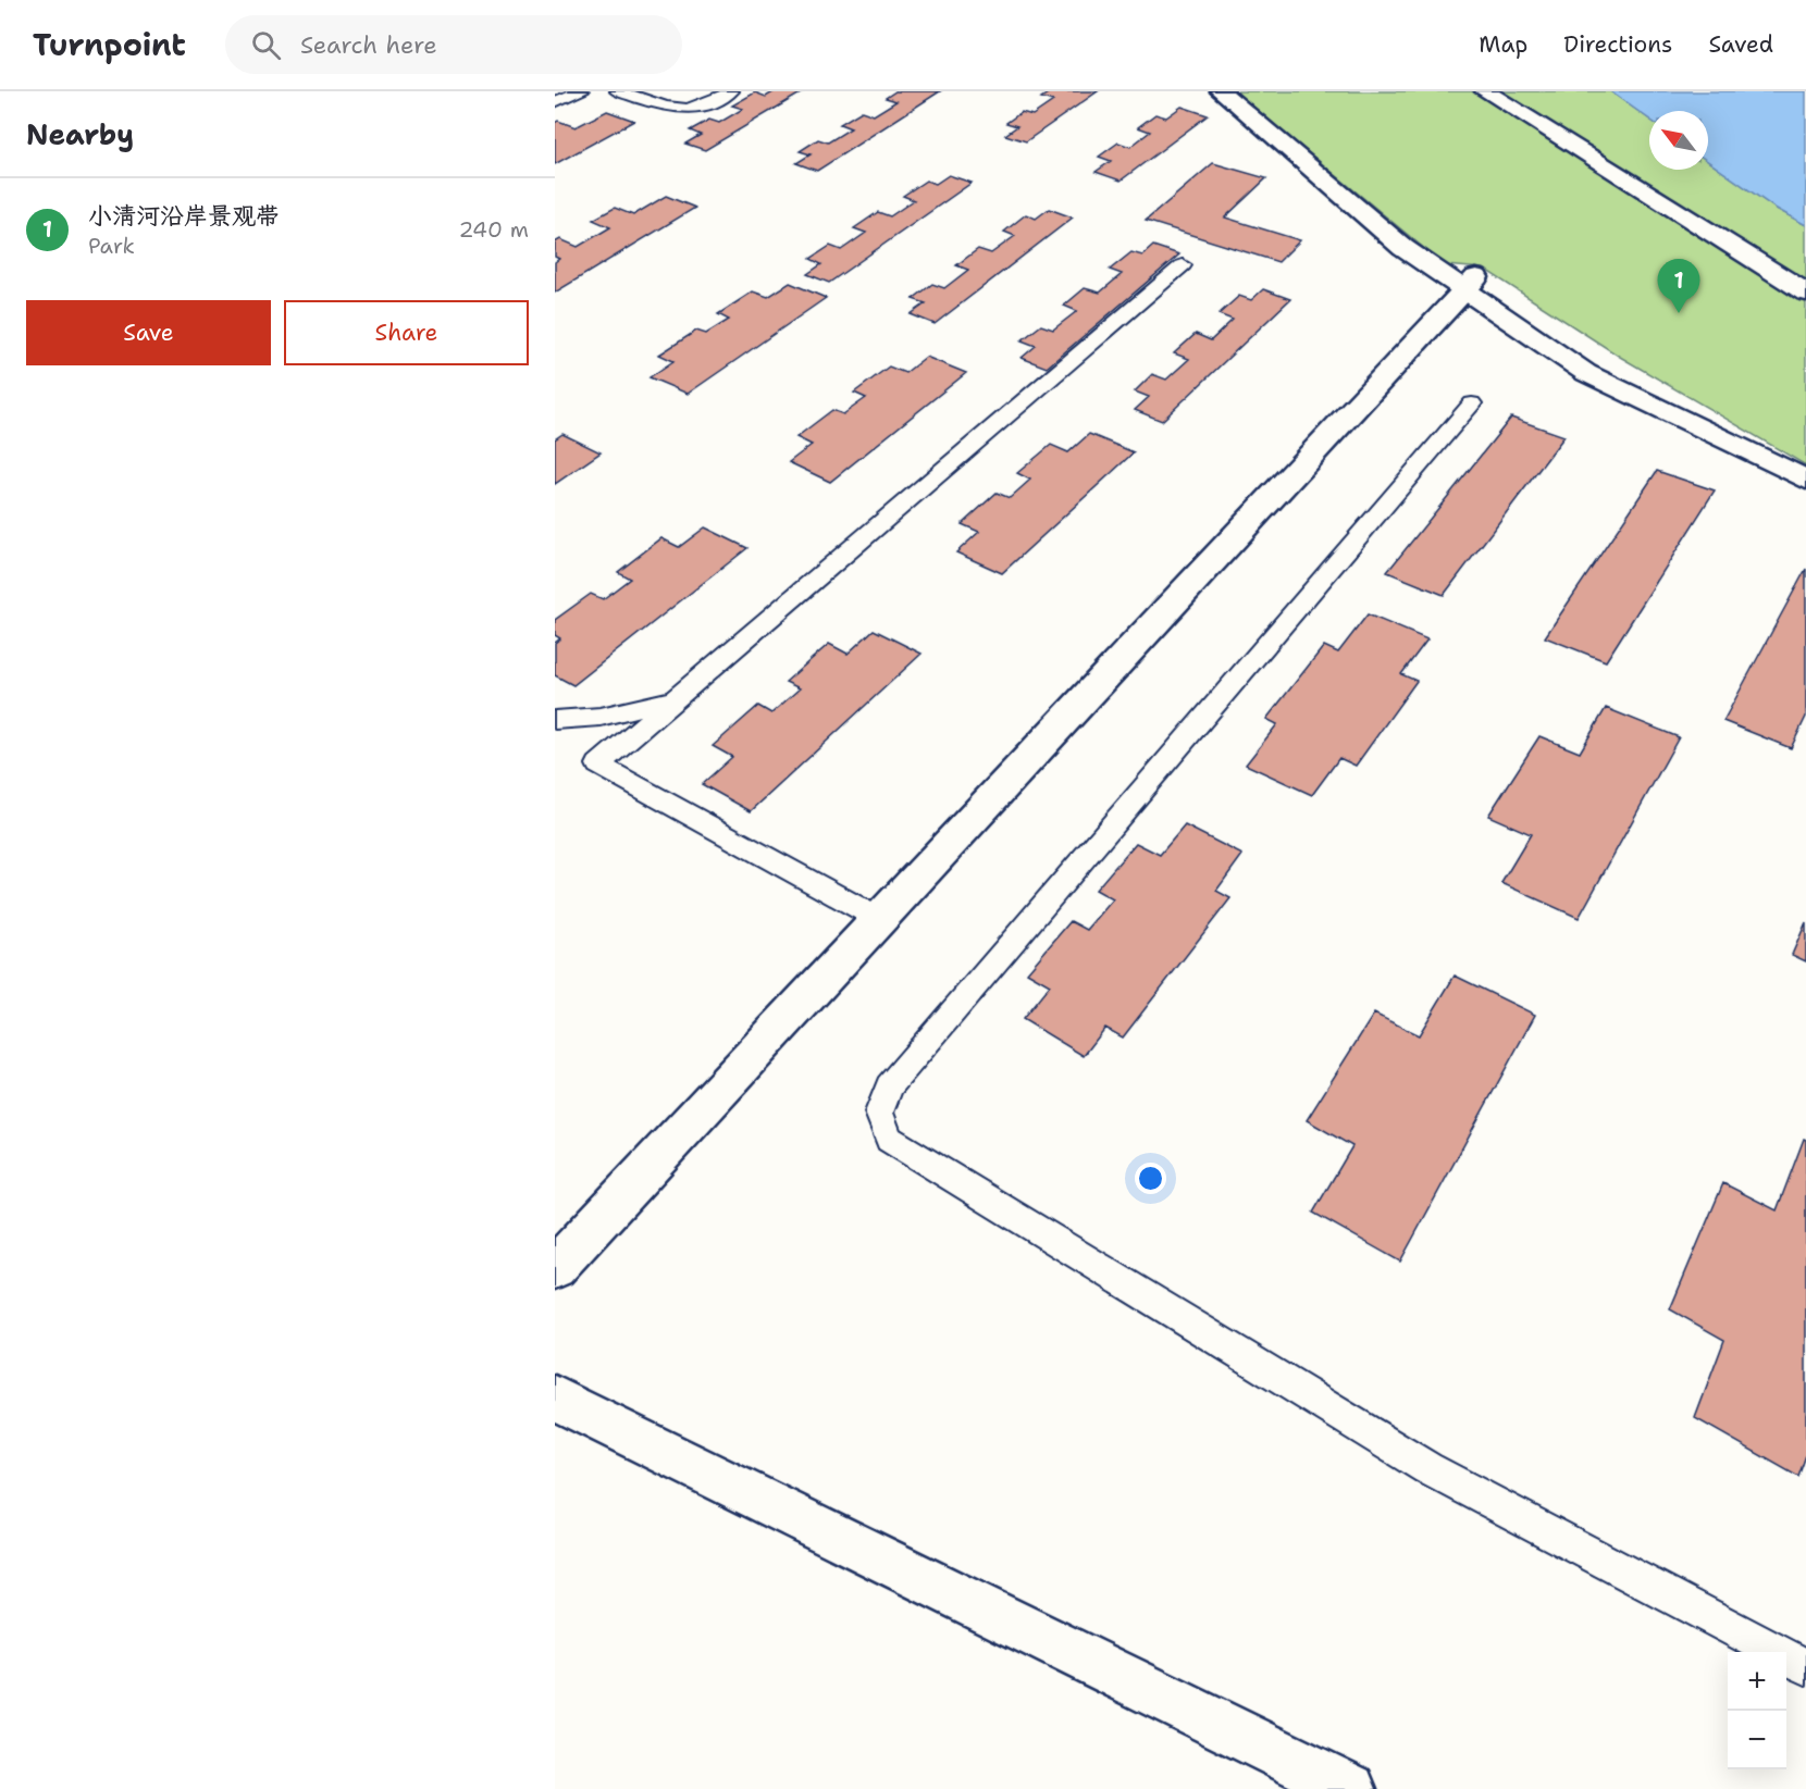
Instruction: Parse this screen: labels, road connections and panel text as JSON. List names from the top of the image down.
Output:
{
  "north": "top left",
  "page": {
    "header": "Turnpoint",
    "search": "Search here",
    "nav": ["Map", "Directions", "Saved"],
    "heading": "Nearby",
    "list": [
      {
        "mark": "1",
        "name": "小清河沿岸景观带",
        "note": "Park",
        "value": "240 m"
      }
    ],
    "pins": "1",
    "buttons": ["Save", "Share"],
    "map_buttons": ["+", "−"]
  }
}
